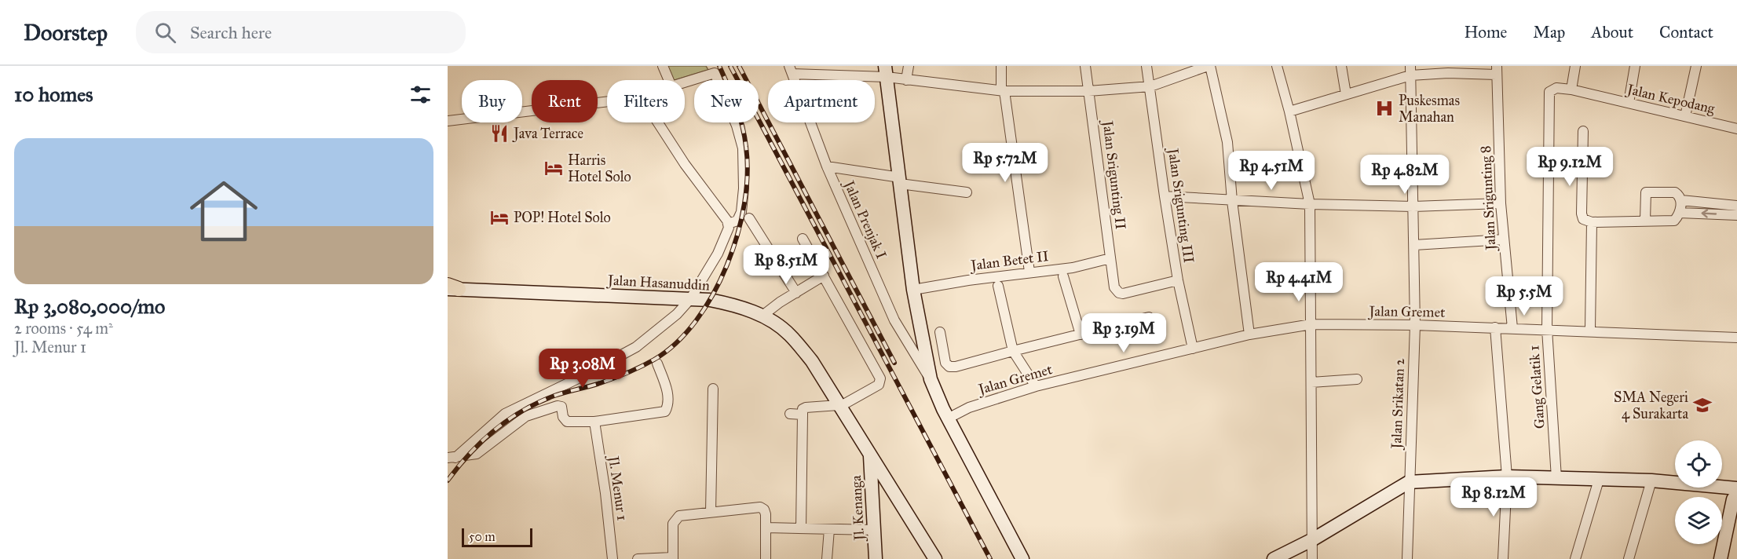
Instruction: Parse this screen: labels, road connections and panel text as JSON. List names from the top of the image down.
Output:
{
  "streets": {
    "main road": ["Jalan Hasanuddin", "Jl. Kenanga"],
    "street": [
      "Jalan Kepodang",
      "Jalan Srigunting II",
      "Jalan Srigunting 8",
      "Jalan Srigunting III",
      "Jalan Prenjak I",
      "Jalan Betet II",
      "Jalan Gremet",
      "Gang Gelatik 1",
      "Jalan Srikatan 2",
      "Jl. Menur 1"
    ]
  },
  "crossings": [
    ["Jalan Kepodang", "Gang Gelatik 1"],
    ["Jalan Srigunting II", "Jalan Srigunting III"],
    ["Jalan Srigunting II", "Jalan Betet II"],
    ["Jalan Srigunting 8", "Jalan Gremet"],
    ["Jalan Srigunting III", "Jalan Gremet"],
    ["Jalan Hasanuddin", "Jl. Kenanga"],
    ["Jalan Gremet", "Gang Gelatik 1"],
    ["Jalan Gremet", "Jalan Srikatan 2"]
  ],
  "places": {
    "hospital": ["Puskesmas Manahan"],
    "restaurant": ["Java Terrace"],
    "hotel": ["Harris Hotel Solo", "POP! Hotel Solo"],
    "school or university": ["SMA Negeri 4 Surakarta"]
  },
  "scale_bar": "50 m",
  "page": {
    "header": "Doorstep",
    "search": "Search here",
    "nav": [
      "Home",
      "Map",
      "About",
      "Contact"
    ],
    "heading": "10 homes",
    "chip": [
      "Buy",
      "Rent",
      "Filters",
      "New",
      "Apartment"
    ],
    "list": [
      {
        "name": "Rp 3,080,000/mo",
        "note": "2 rooms · 54 m² · Jl. Menur 1"
      }
    ],
    "price": [
      "Rp 5.72M",
      "Rp 9.12M",
      "Rp 4.51M",
      "Rp 4.82M",
      "Rp 8.51M",
      "Rp 4.41M",
      "Rp 5.5M",
      "Rp 3.19M",
      "Rp 3.08M",
      "Rp 8.12M"
    ],
    "scale": "50 m"
  }
}
